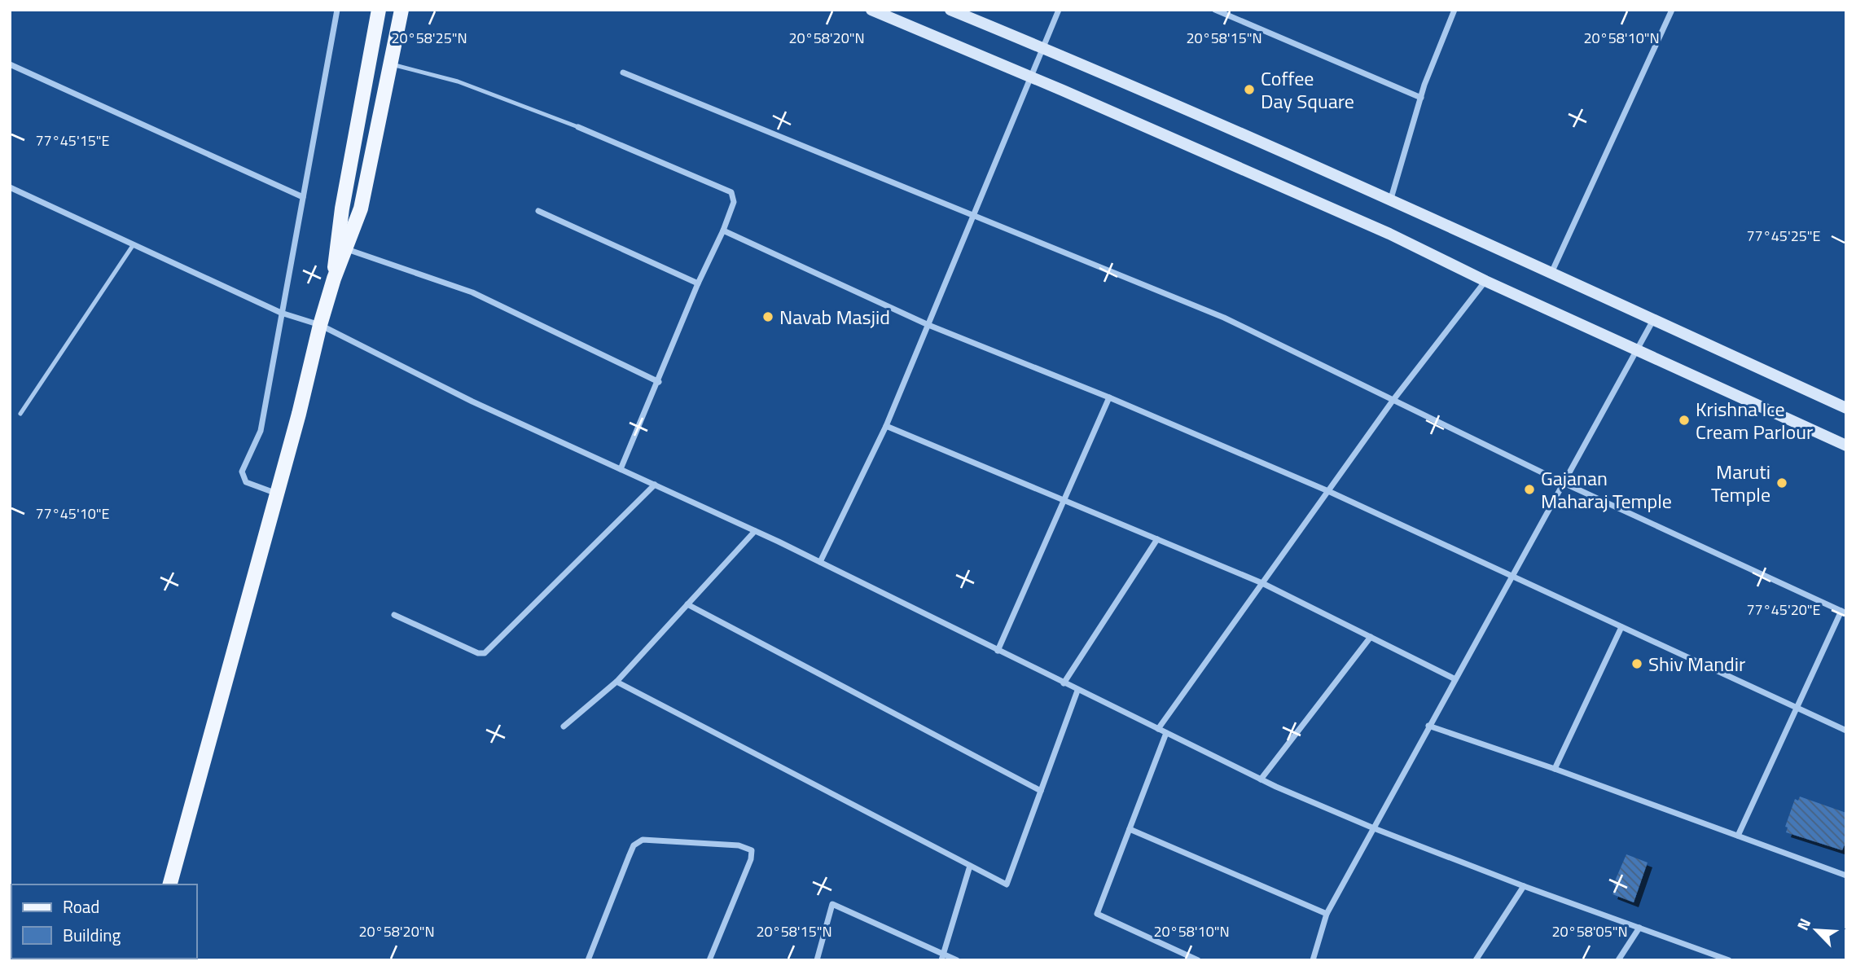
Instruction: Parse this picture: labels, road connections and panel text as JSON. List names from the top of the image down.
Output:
{
  "places": [
    "Coffee Day Square",
    "Navab Masjid",
    "Krishna Ice Cream Parlour",
    "Maruti Temple",
    "Gajanan Maharaj Temple",
    "Shiv Mandir"
  ],
  "legend": ["Road", "Building"],
  "north": "top left",
  "coordinates": [
    "20°58'25\"N",
    "20°58'20\"N",
    "20°58'15\"N",
    "20°58'10\"N",
    "77°45'15\"E",
    "77°45'25\"E",
    "77°45'10\"E",
    "77°45'20\"E",
    "20°58'05\"N"
  ]
}
